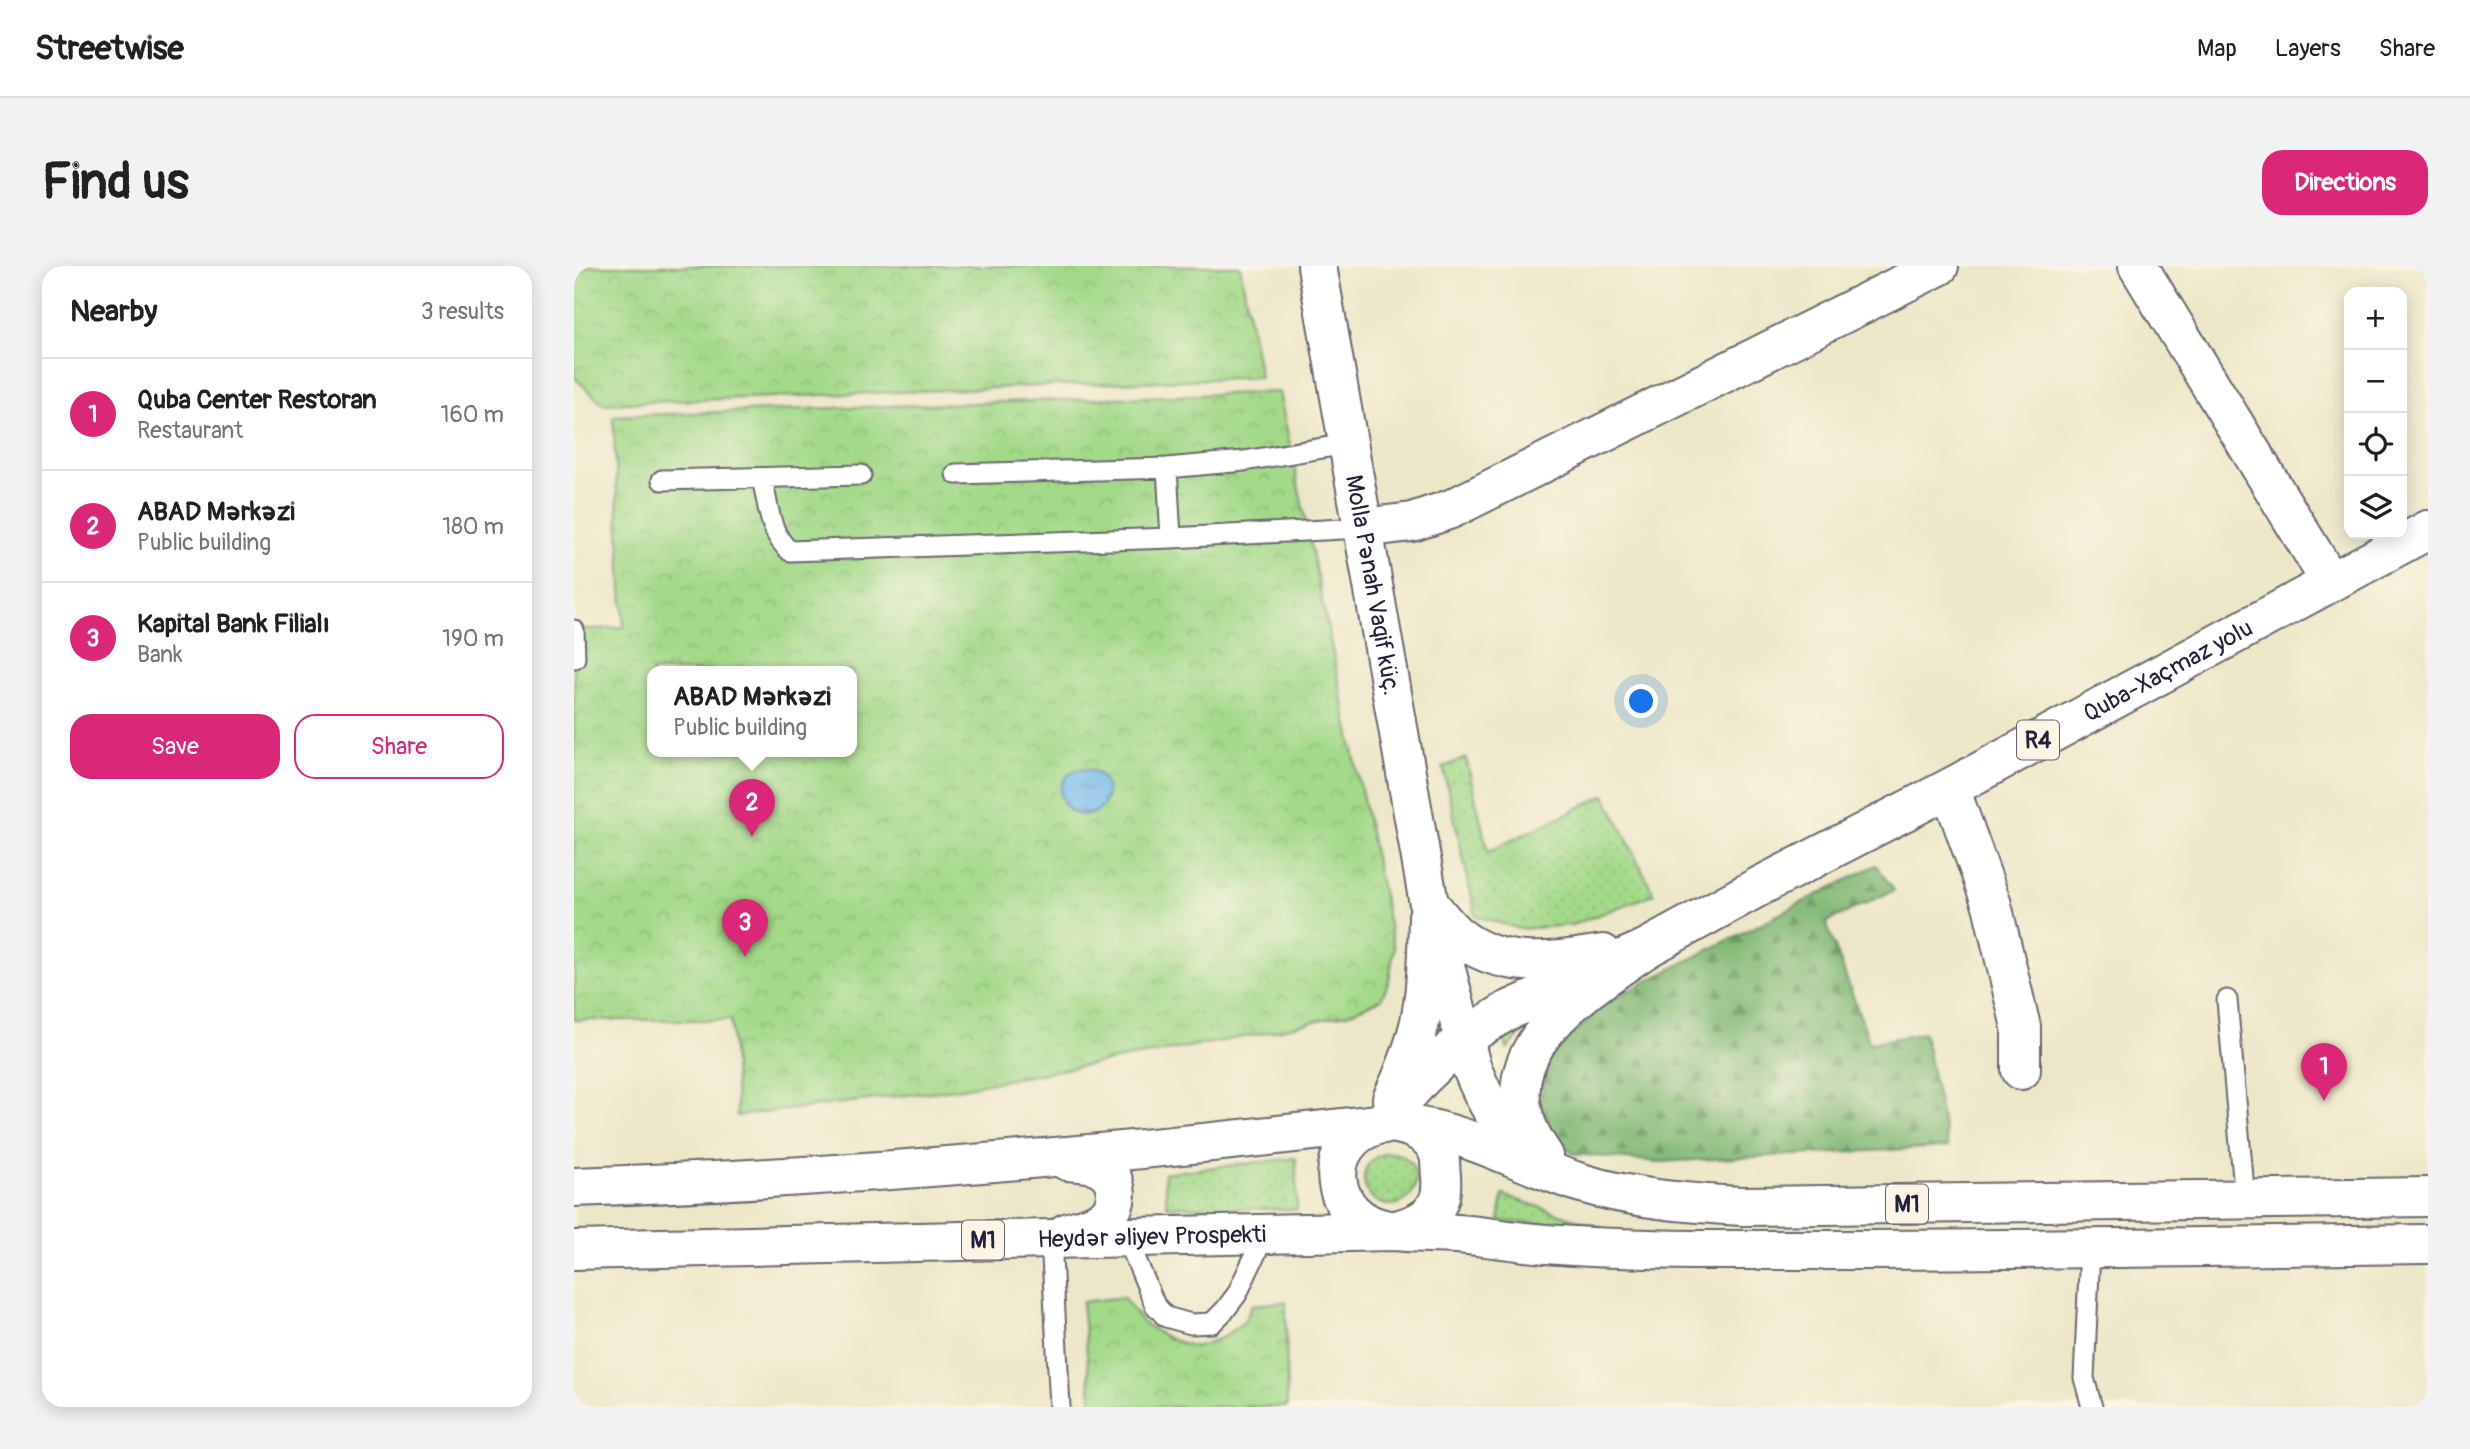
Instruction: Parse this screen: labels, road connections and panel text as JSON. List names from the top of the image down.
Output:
{
  "streets": {
    "main road": [
      "Molla Pənah Vaqif küç.",
      "Quba-Xaçmaz yolu",
      "R4",
      "M1",
      "Heydər Əliyev Prospekti"
    ]
  },
  "crossings": [
    ["M1", "Heydər Əliyev Prospekti"]
  ],
  "page": {
    "header": "Streetwise",
    "nav": ["Map", "Layers", "Share"],
    "buttons": [
      "Directions",
      ["Save", "Share"]
    ],
    "title": "Find us",
    "heading": ["Nearby", "3 results"],
    "map_buttons": ["+", "−"],
    "list": [
      {
        "mark": "1",
        "name": "Quba Center Restoran",
        "note": "Restaurant",
        "value": "160 m"
      },
      {
        "mark": "2",
        "name": "ABAD Mərkəzi",
        "note": "Public building",
        "value": "180 m"
      },
      {
        "mark": "3",
        "name": "Kapital Bank Filialı",
        "note": "Bank",
        "value": "190 m"
      }
    ],
    "popup": ["ABAD Mərkəzi", "Public building"],
    "pins": ["2", "3", "1"]
  }
}
